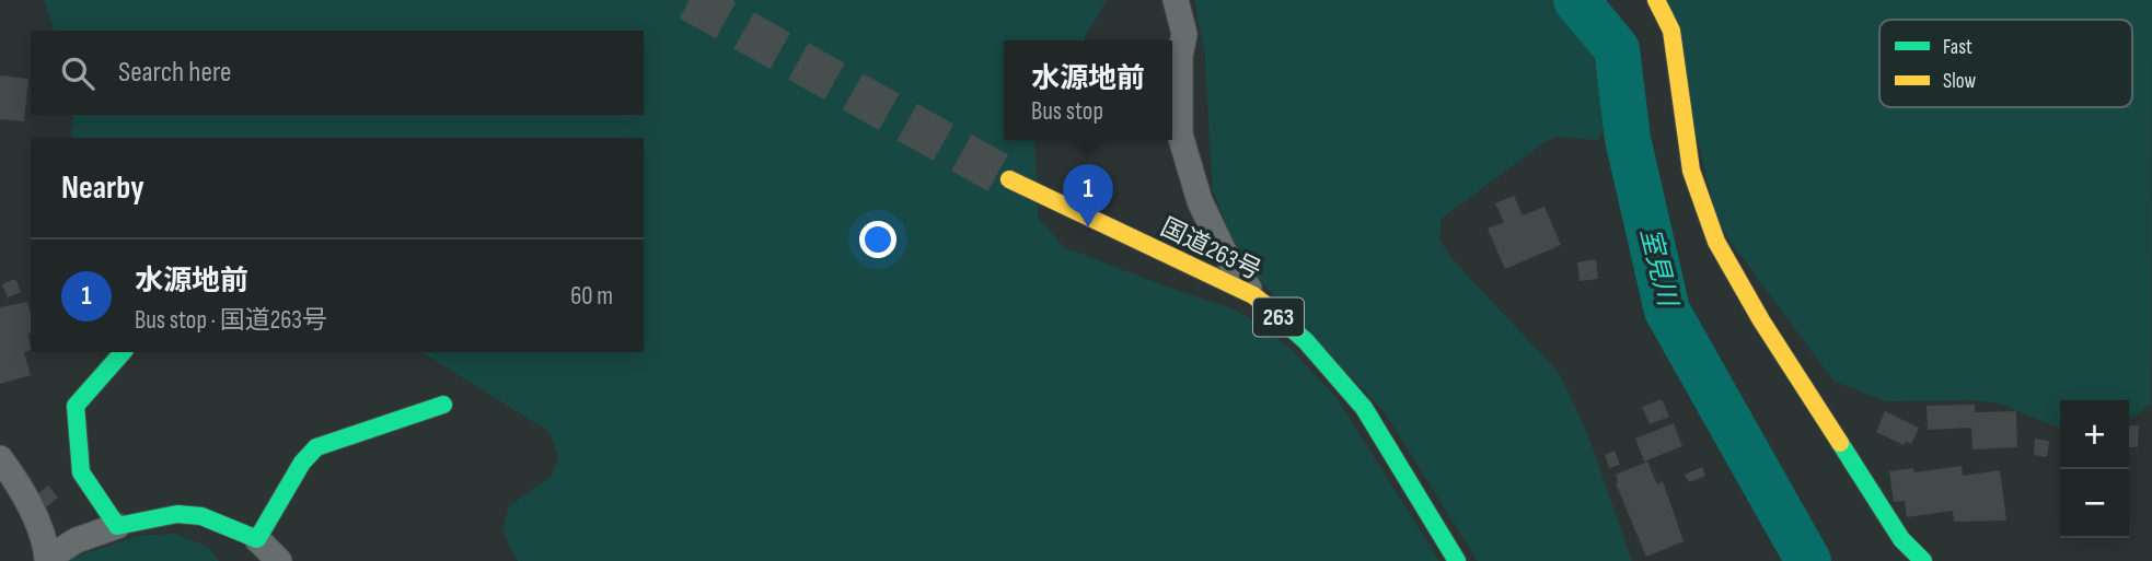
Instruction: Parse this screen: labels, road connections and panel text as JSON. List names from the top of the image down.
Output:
{
  "streets": {
    "main road": ["国道263号", "263"]
  },
  "water": ["室見川"],
  "legend": ["Fast", "Slow"],
  "page": {
    "search": "Search here",
    "popup": ["水源地前", "Bus stop"],
    "heading": "Nearby",
    "pins": "1",
    "list": [
      {
        "mark": "1",
        "name": "水源地前",
        "note": "Bus stop · 国道263号",
        "value": "60 m"
      }
    ],
    "map_buttons": ["+", "−"]
  }
}
